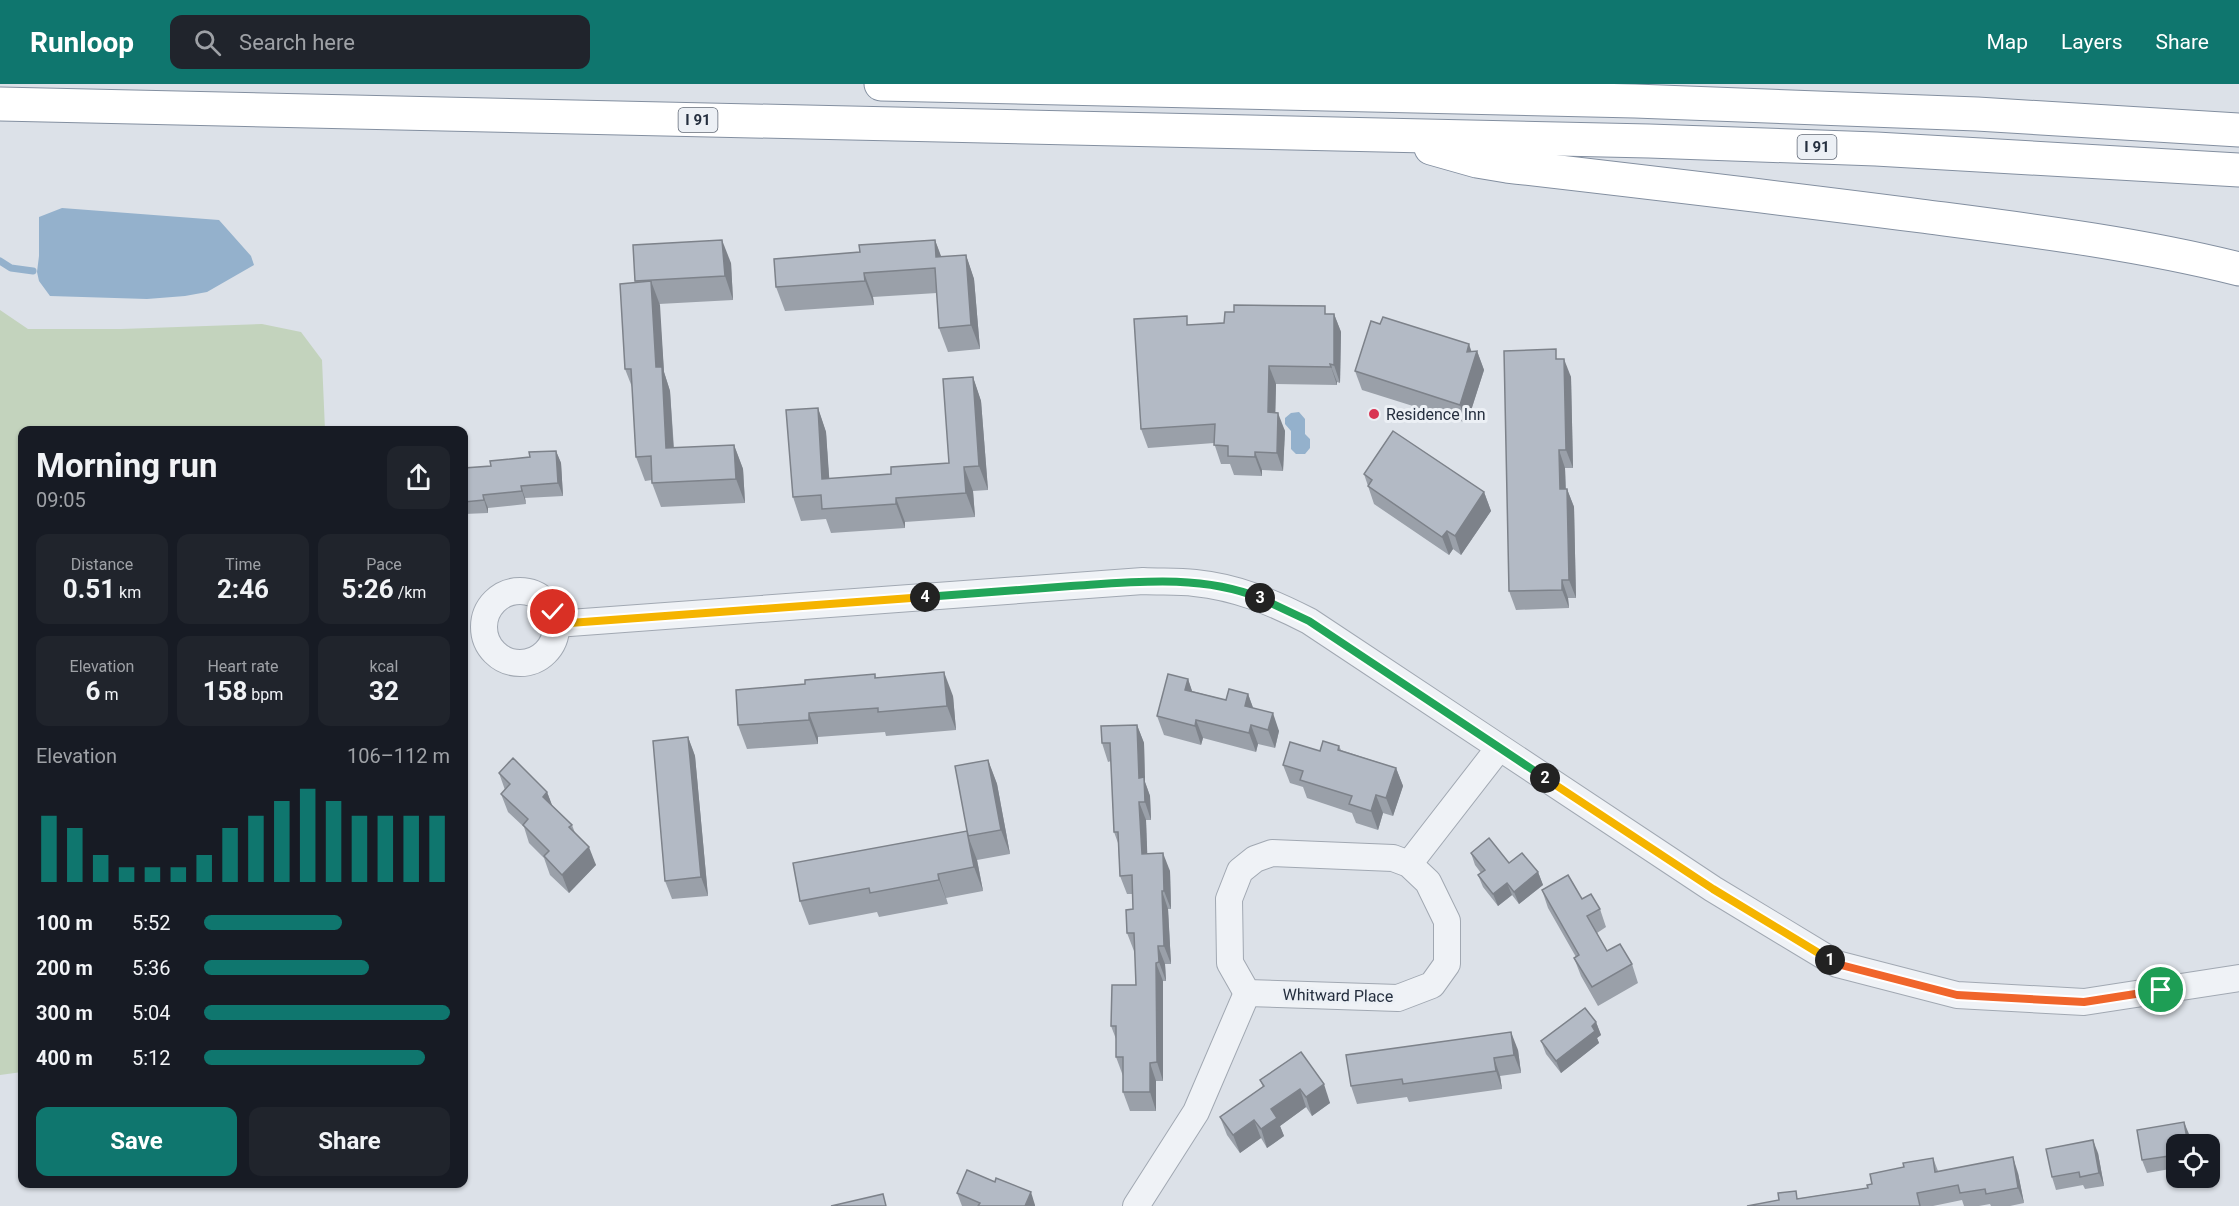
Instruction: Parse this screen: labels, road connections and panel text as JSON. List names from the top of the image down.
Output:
{
  "streets": {
    "highway": ["I 91"],
    "street": ["Whitward Place"]
  },
  "places": ["Residence Inn"],
  "page": {
    "header": "Runloop",
    "search": "Search here",
    "nav": ["Map", "Layers", "Share"],
    "heading": ["Morning run", "09:05"],
    "stats": [
      ["Distance", "0.51 km"],
      ["Time", "2:46"],
      ["Pace", "5:26 /km"],
      ["Elevation", "6 m"],
      ["Heart rate", "158 bpm"],
      ["kcal", "32"]
    ],
    "pins": [
      "4",
      "3",
      "2",
      "1"
    ],
    "chart": ["Elevation", "106–112 m"],
    "list": [
      {
        "name": "100 m",
        "note": "5:52"
      },
      {
        "name": "200 m",
        "note": "5:36"
      },
      {
        "name": "300 m",
        "note": "5:04"
      },
      {
        "name": "400 m",
        "note": "5:12"
      }
    ],
    "buttons": ["Save", "Share"]
  }
}
